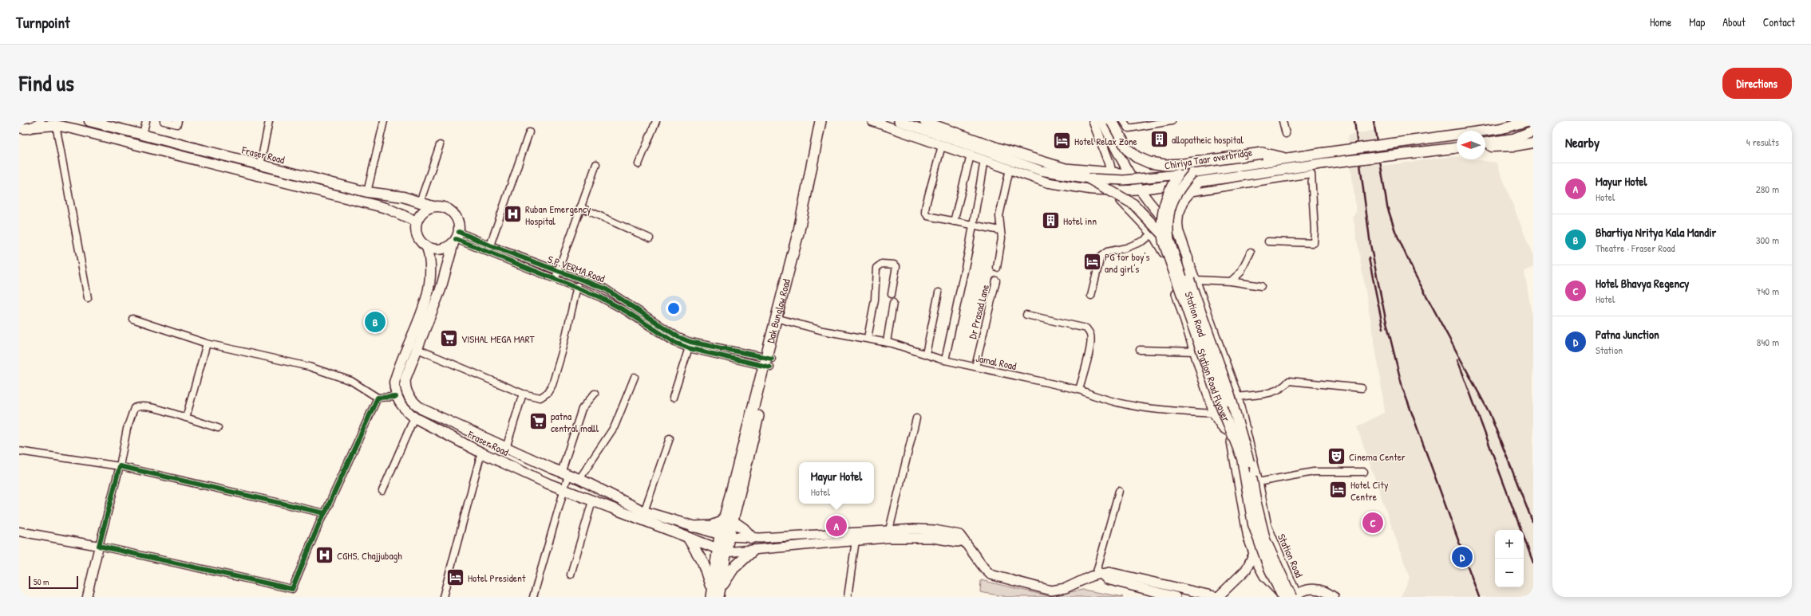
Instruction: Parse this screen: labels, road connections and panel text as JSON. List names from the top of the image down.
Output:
{
  "streets": {
    "highway": ["Dak Bunglow Road"],
    "main road": [
      "Fraser Road",
      "Chiriya Taar overbridge",
      "Station Road",
      "Station Road Flyover"
    ],
    "street": ["S.P.VERMA.Road", "Dr Prasad Lane", "Jamal Road"]
  },
  "crossings": [
    ["Fraser Road", "S.P.VERMA.Road"],
    ["Fraser Road", "Dak Bunglow Road"],
    ["Chiriya Taar overbridge", "Station Road Flyover"],
    ["S.P.VERMA.Road", "Dak Bunglow Road"],
    ["Dak Bunglow Road", "Jamal Road"],
    ["Dr Prasad Lane", "Jamal Road"],
    ["Station Road", "Jamal Road"],
    ["Station Road", "Station Road Flyover"]
  ],
  "places": {
    "building": ["allopatheic hospital", "Hotel inn"],
    "hotel": [
      "Hotel Relax Zone",
      "PG for boy's and girl's",
      "Hotel City Centre",
      "Hotel President"
    ],
    "hospital": ["Ruban Emergency Hospital", "CGHS, Chajjubagh"],
    "supermarket": ["VISHAL MEGA MART", "patna central malll"],
    "theatre": ["Cinema Center"]
  },
  "scale_bar": "50 m",
  "north": "left",
  "page": {
    "header": "Turnpoint",
    "nav": [
      "Home",
      "Map",
      "About",
      "Contact"
    ],
    "title": "Find us",
    "buttons": "Directions",
    "heading": ["Nearby", "4 results"],
    "list": [
      {
        "mark": "A",
        "name": "Mayur Hotel",
        "note": "Hotel",
        "value": "280 m"
      },
      {
        "mark": "B",
        "name": "Bhartiya Nritya Kala Mandir",
        "note": "Theatre · Fraser Road",
        "value": "300 m"
      },
      {
        "mark": "C",
        "name": "Hotel Bhavya Regency",
        "note": "Hotel",
        "value": "740 m"
      },
      {
        "mark": "D",
        "name": "Patna Junction",
        "note": "Station",
        "value": "840 m"
      }
    ],
    "pins": [
      "B",
      "C",
      "A",
      "D"
    ],
    "popup": ["Mayur Hotel", "Hotel"],
    "map_buttons": ["+", "−"],
    "scale": "50 m"
  }
}
